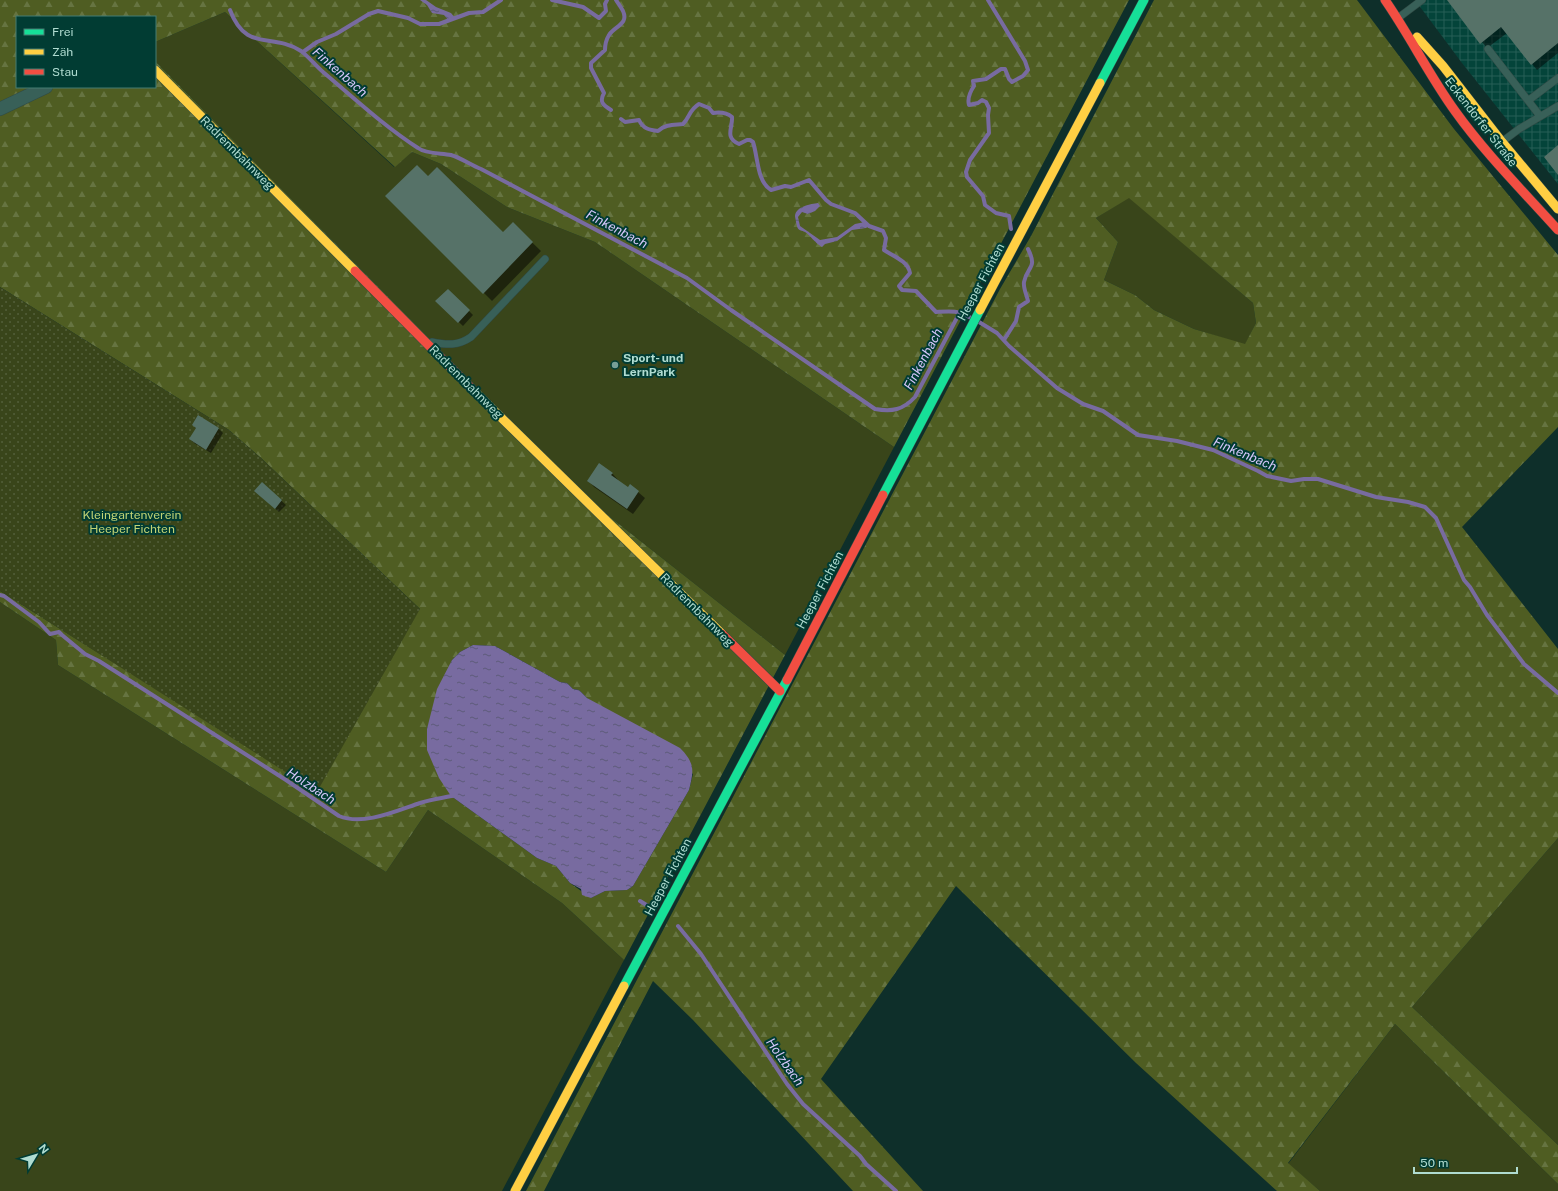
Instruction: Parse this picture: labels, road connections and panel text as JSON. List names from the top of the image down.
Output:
{
  "streets": {
    "street": ["Eckendorfer Straße", "Radrennbahnweg", "Heeper Fichten"]
  },
  "crossings": [
    ["Radrennbahnweg", "Heeper Fichten"]
  ],
  "water": ["Finkenbach", "Holzbach"],
  "parks": ["Kleingartenverein Heeper Fichten"],
  "places": ["Sport- und LernPark"],
  "legend": ["Frei", "Zäh", "Stau"],
  "scale_bar": "50 m",
  "north": "top right"
}
